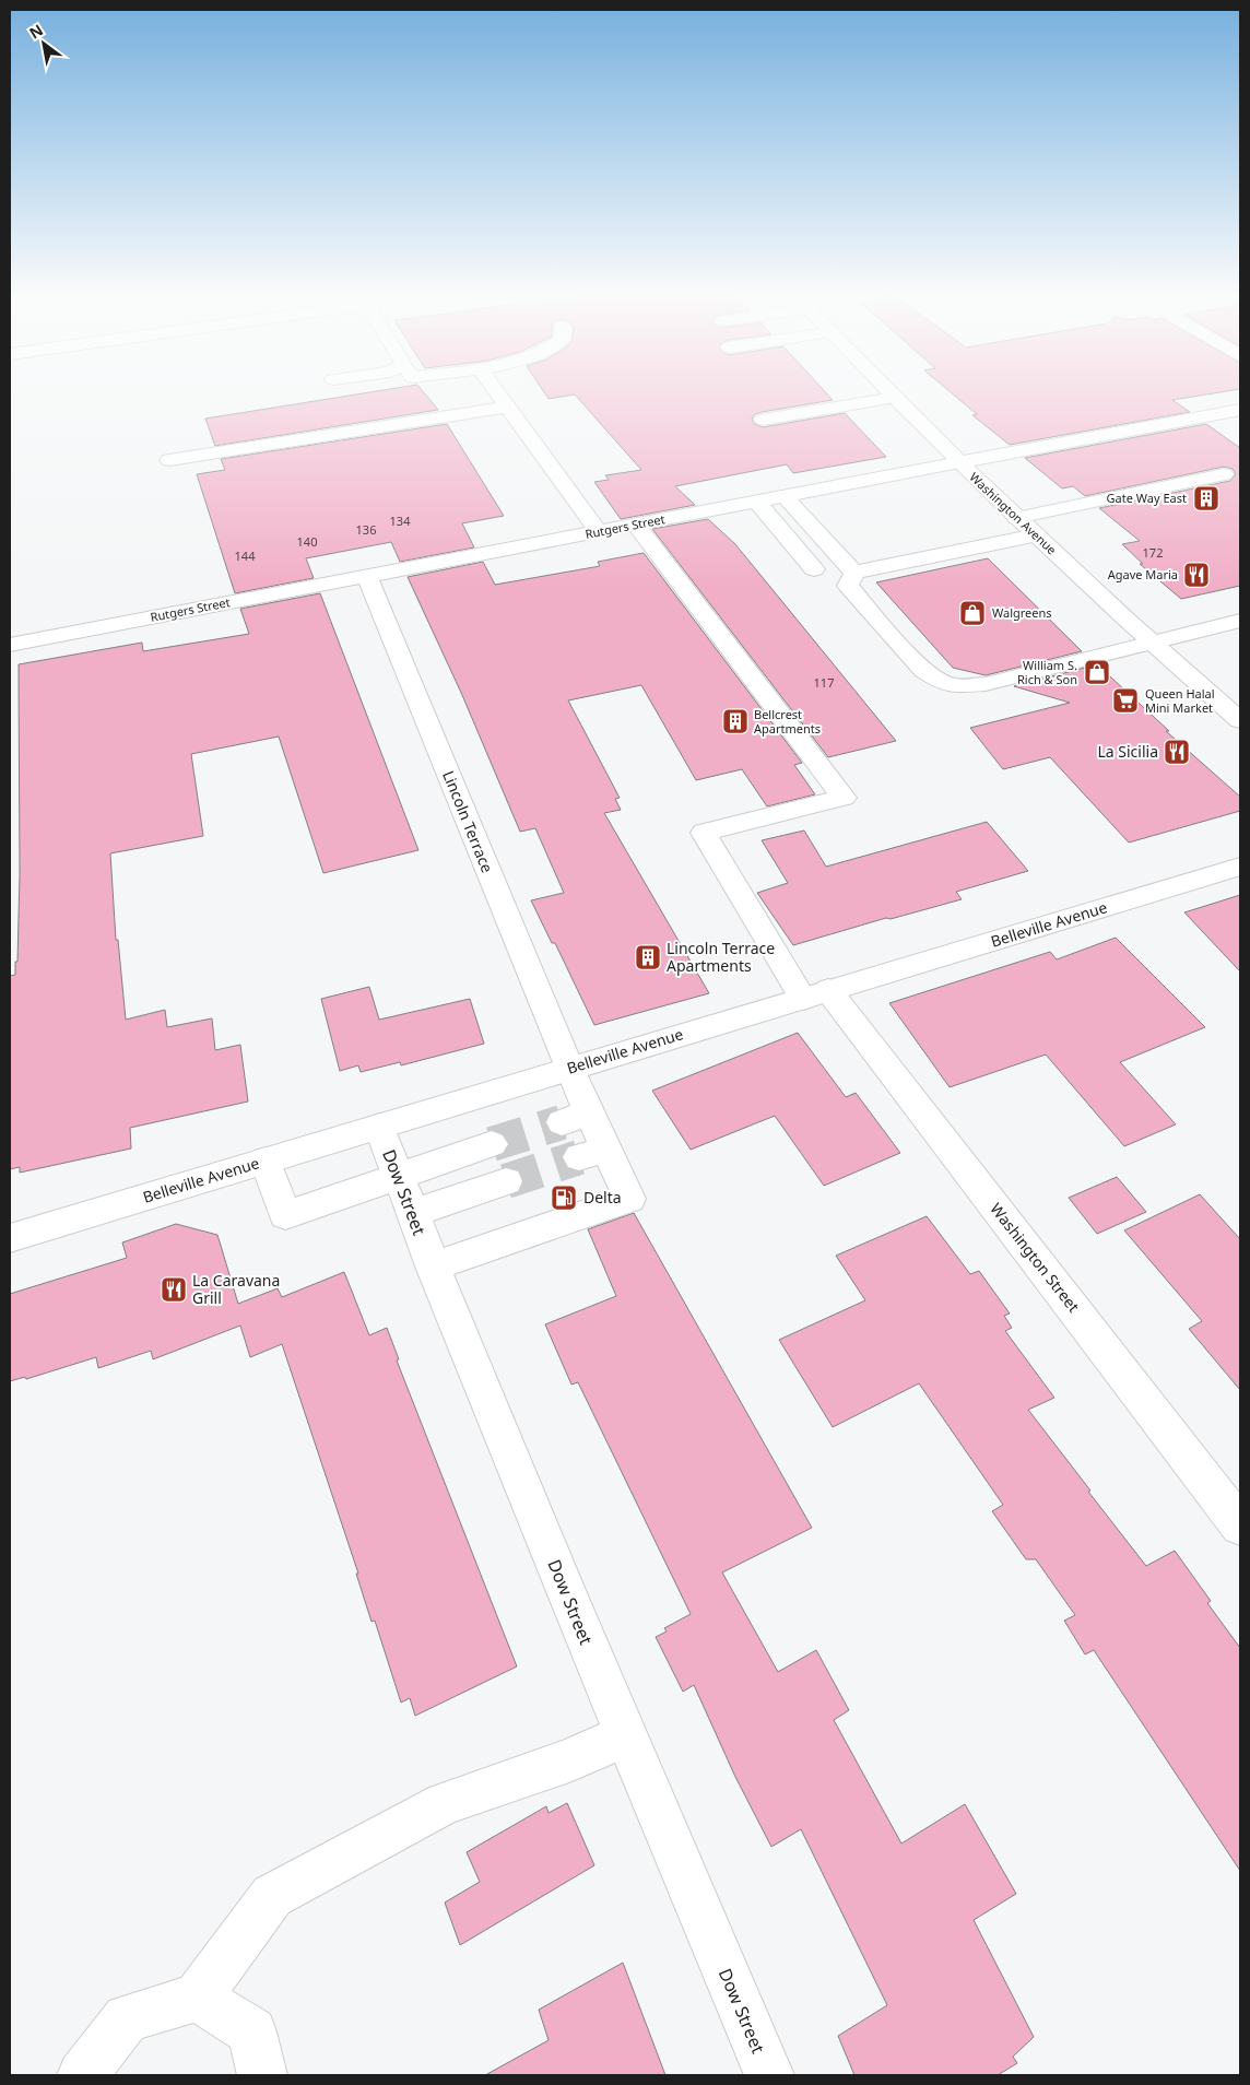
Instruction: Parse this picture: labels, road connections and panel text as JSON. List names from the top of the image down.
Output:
{
  "streets": {
    "street": [
      "Washington Avenue",
      "Rutgers Street",
      "Lincoln Terrace",
      "Belleville Avenue",
      "Dow Street",
      "Washington Street"
    ]
  },
  "crossings": [
    ["Washington Avenue", "Rutgers Street"],
    ["Rutgers Street", "Lincoln Terrace"],
    ["Rutgers Street", "Washington Street"],
    ["Lincoln Terrace", "Belleville Avenue"],
    ["Lincoln Terrace", "Dow Street"],
    ["Belleville Avenue", "Dow Street"],
    ["Belleville Avenue", "Washington Street"]
  ],
  "places": {
    "building": ["Gate Way East", "Bellcrest Apartments", "Lincoln Terrace Apartments"],
    "restaurant": ["Agave Maria", "La Sicilia", "La Caravana Grill"],
    "shop": ["Walgreens", "William S. Rich & Son"],
    "supermarket": ["Queen Halal Mini Market"],
    "fuel station": ["Delta"]
  },
  "house_numbers": [
    "134",
    "136",
    "140",
    "172",
    "144",
    "117"
  ],
  "north": "top left"
}
